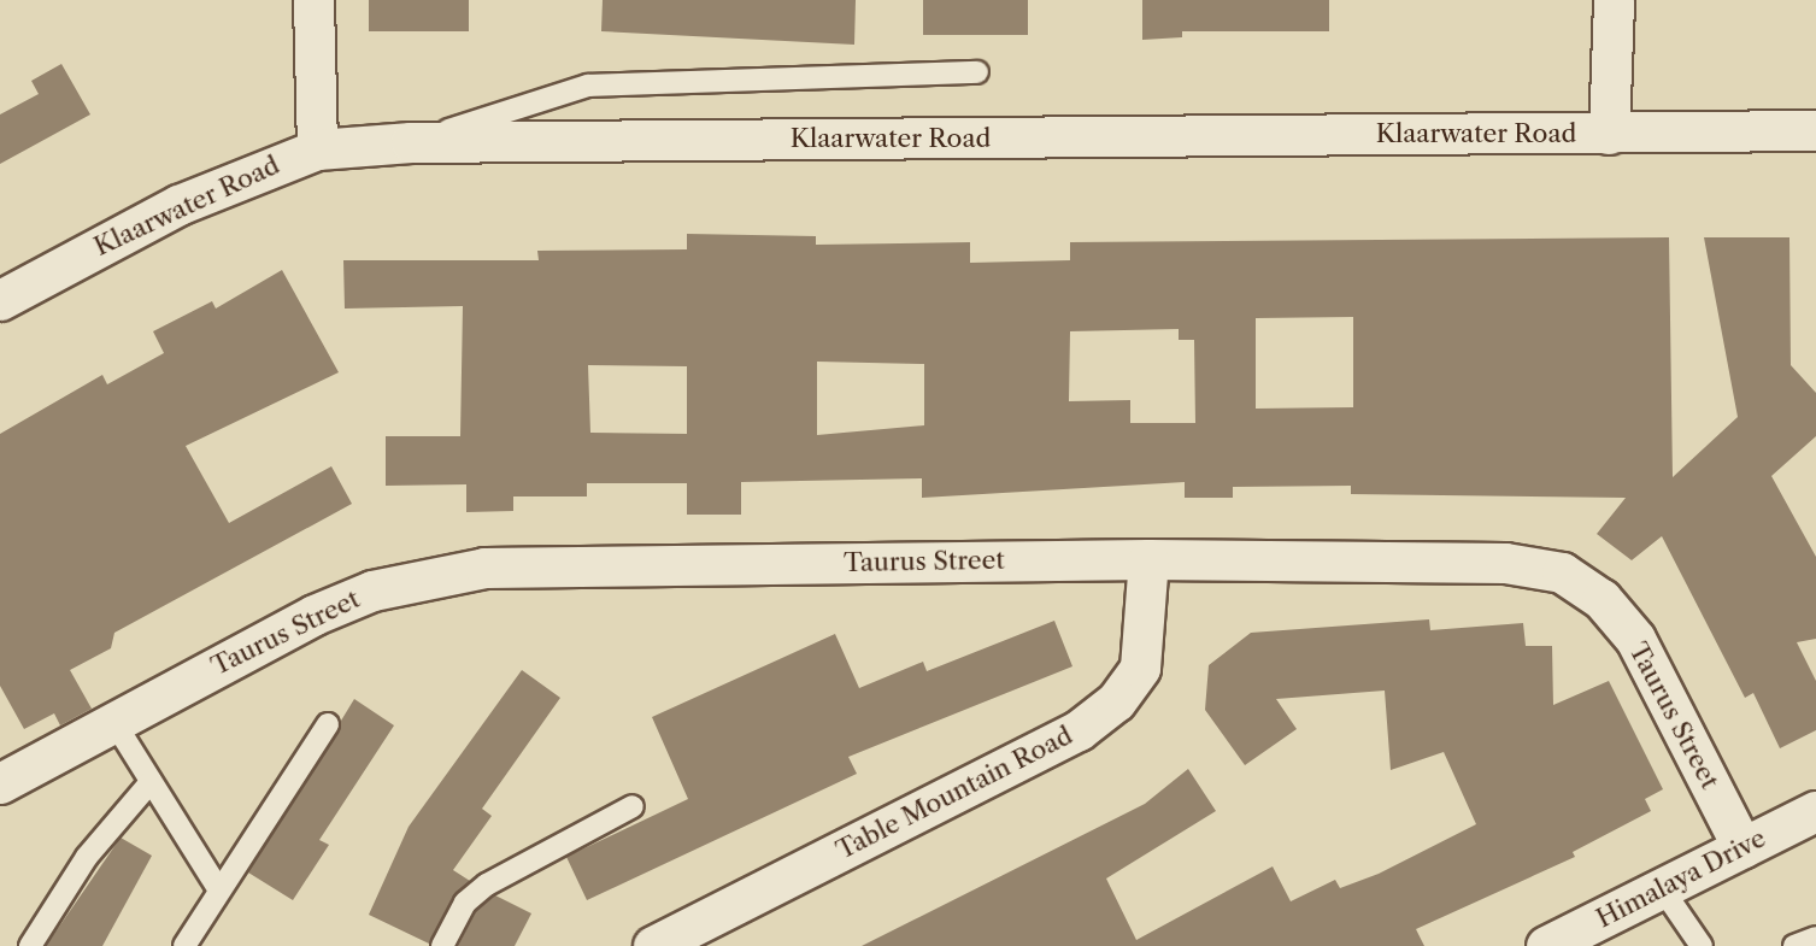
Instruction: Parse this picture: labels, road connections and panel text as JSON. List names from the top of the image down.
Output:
{
  "streets": {
    "street": [
      "Klaarwater Road",
      "Taurus Street",
      "Table Mountain Road",
      "Himalaya Drive"
    ]
  },
  "crossings": [
    ["Taurus Street", "Table Mountain Road"],
    ["Taurus Street", "Himalaya Drive"]
  ]
}
